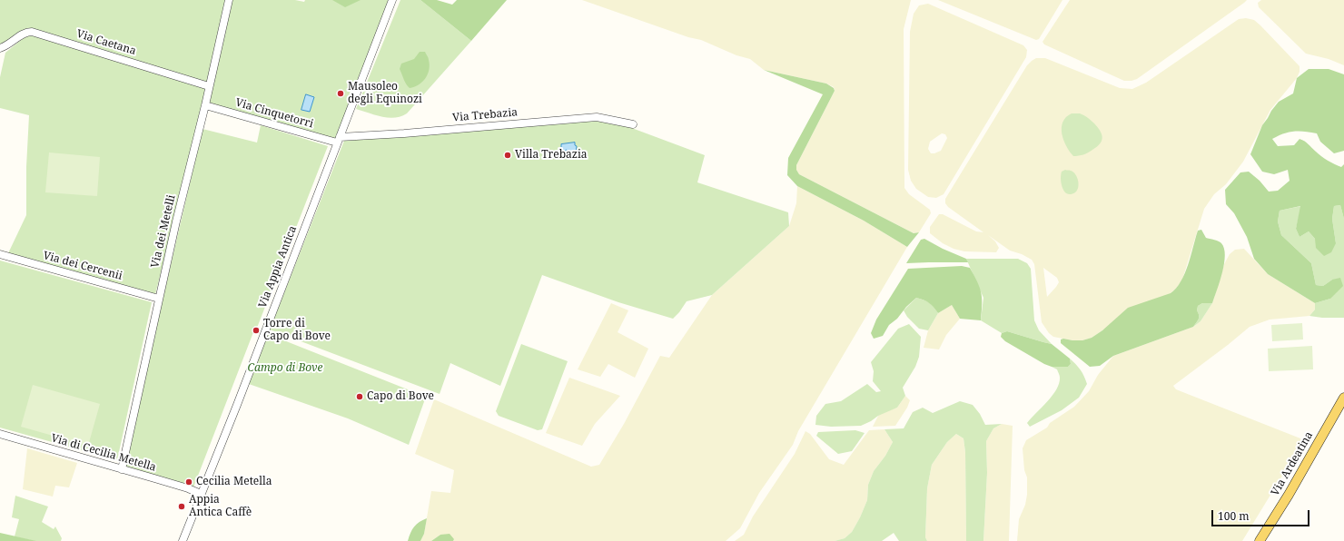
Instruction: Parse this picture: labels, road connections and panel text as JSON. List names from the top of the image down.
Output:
{
  "streets": {
    "main road": ["Via Ardeatina"],
    "street": [
      "Via Caetana",
      "Via Cinquetorri",
      "Via Trebazia",
      "Via dei Metelli",
      "Via dei Cercenii",
      "Via Appia Antica",
      "Via di Cecilia Metella"
    ]
  },
  "crossings": [
    ["Via Caetana", "Via dei Metelli"],
    ["Via Cinquetorri", "Via Trebazia"],
    ["Via Cinquetorri", "Via dei Metelli"],
    ["Via Cinquetorri", "Via Appia Antica"],
    ["Via Trebazia", "Via Appia Antica"],
    ["Via dei Metelli", "Via dei Cercenii"],
    ["Via dei Metelli", "Via di Cecilia Metella"],
    ["Via Appia Antica", "Via di Cecilia Metella"]
  ],
  "parks": ["Campo di Bove"],
  "places": [
    "Mausoleo degli Equinozi",
    "Villa Trebazia",
    "Torre di Capo di Bove",
    "Capo di Bove",
    "Cecilia Metella",
    "Appia Antica Caffè"
  ],
  "scale_bar": "100 m"
}
